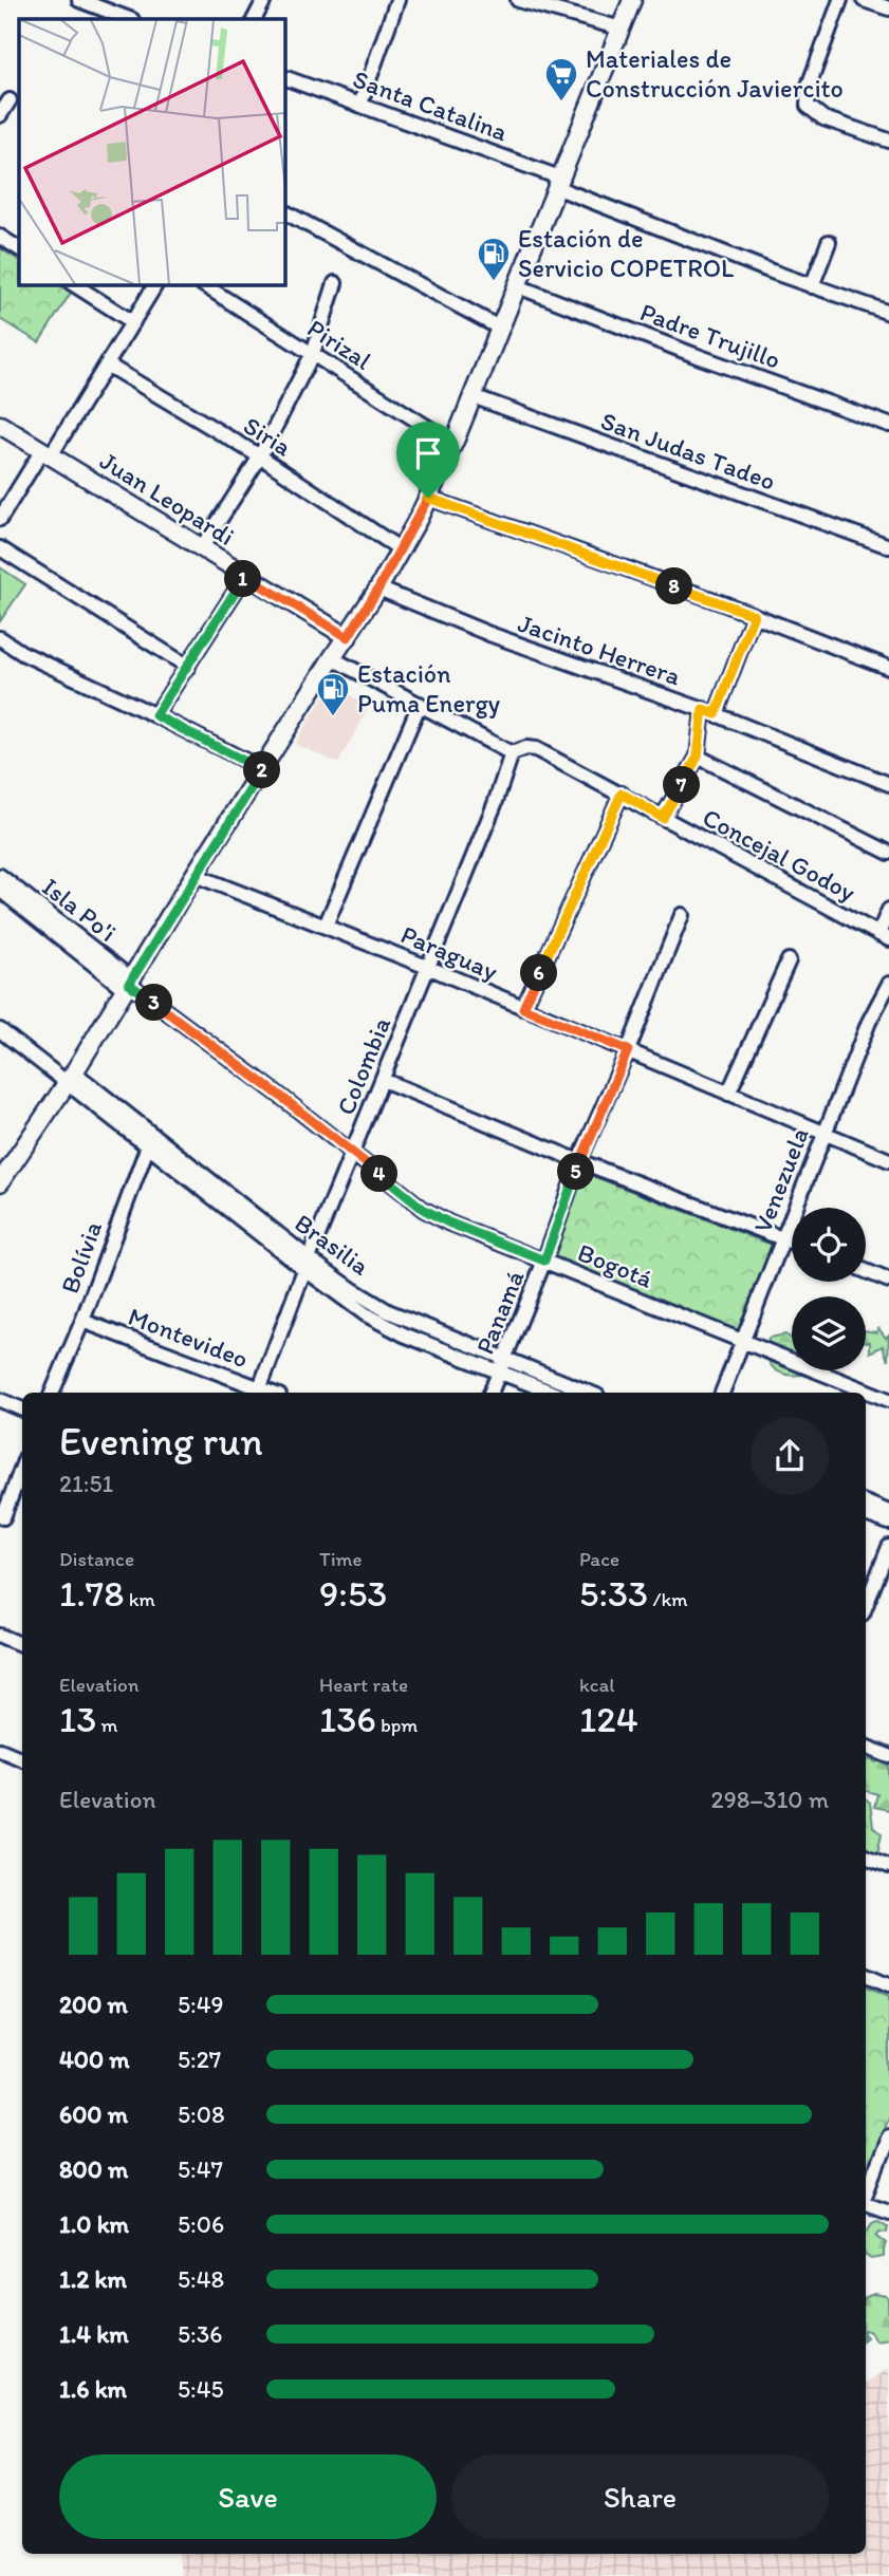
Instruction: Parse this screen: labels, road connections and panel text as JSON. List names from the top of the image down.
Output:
{
  "streets": {
    "main road": ["Juan Leopardi"],
    "street": [
      "Santa Catalina",
      "Padre Trujillo",
      "Pirizal",
      "Siria",
      "San Judas Tadeo",
      "Jacinto Herrera",
      "Concejal Godoy",
      "Isla Po'i",
      "Paraguay",
      "Colombia",
      "Venezuela",
      "Brasilia",
      "Bolívia",
      "Bogotá",
      "Panamá",
      "Montevideo"
    ]
  },
  "crossings": [
    ["Concejal Godoy", "Colombia"],
    ["Isla Po'i", "Bogotá"],
    ["Paraguay", "Colombia"],
    ["Paraguay", "Venezuela"],
    ["Paraguay", "Panamá"],
    ["Colombia", "Brasilia"],
    ["Colombia", "Bogotá"],
    ["Colombia", "Montevideo"],
    ["Venezuela", "Bogotá"],
    ["Brasilia", "Bolívia"],
    ["Brasilia", "Panamá"],
    ["Bolívia", "Montevideo"],
    ["Bogotá", "Panamá"]
  ],
  "places": {
    "supermarket": ["Materiales de Construcción Javiercito"],
    "fuel station": ["Estación de Servicio COPETROL", "Estación Puma Energy"]
  },
  "page": {
    "pins": [
      "1",
      "8",
      "2",
      "7",
      "6",
      "3",
      "5",
      "4"
    ],
    "heading": ["Evening run", "21:51"],
    "stats": [
      ["Distance", "1.78 km"],
      ["Time", "9:53"],
      ["Pace", "5:33 /km"],
      ["Elevation", "13 m"],
      ["Heart rate", "136 bpm"],
      ["kcal", "124"]
    ],
    "chart": ["Elevation", "298–310 m"],
    "list": [
      {
        "name": "200 m",
        "note": "5:49"
      },
      {
        "name": "400 m",
        "note": "5:27"
      },
      {
        "name": "600 m",
        "note": "5:08"
      },
      {
        "name": "800 m",
        "note": "5:47"
      },
      {
        "name": "1.0 km",
        "note": "5:06"
      },
      {
        "name": "1.2 km",
        "note": "5:48"
      },
      {
        "name": "1.4 km",
        "note": "5:36"
      },
      {
        "name": "1.6 km",
        "note": "5:45"
      }
    ],
    "buttons": ["Save", "Share"]
  }
}
